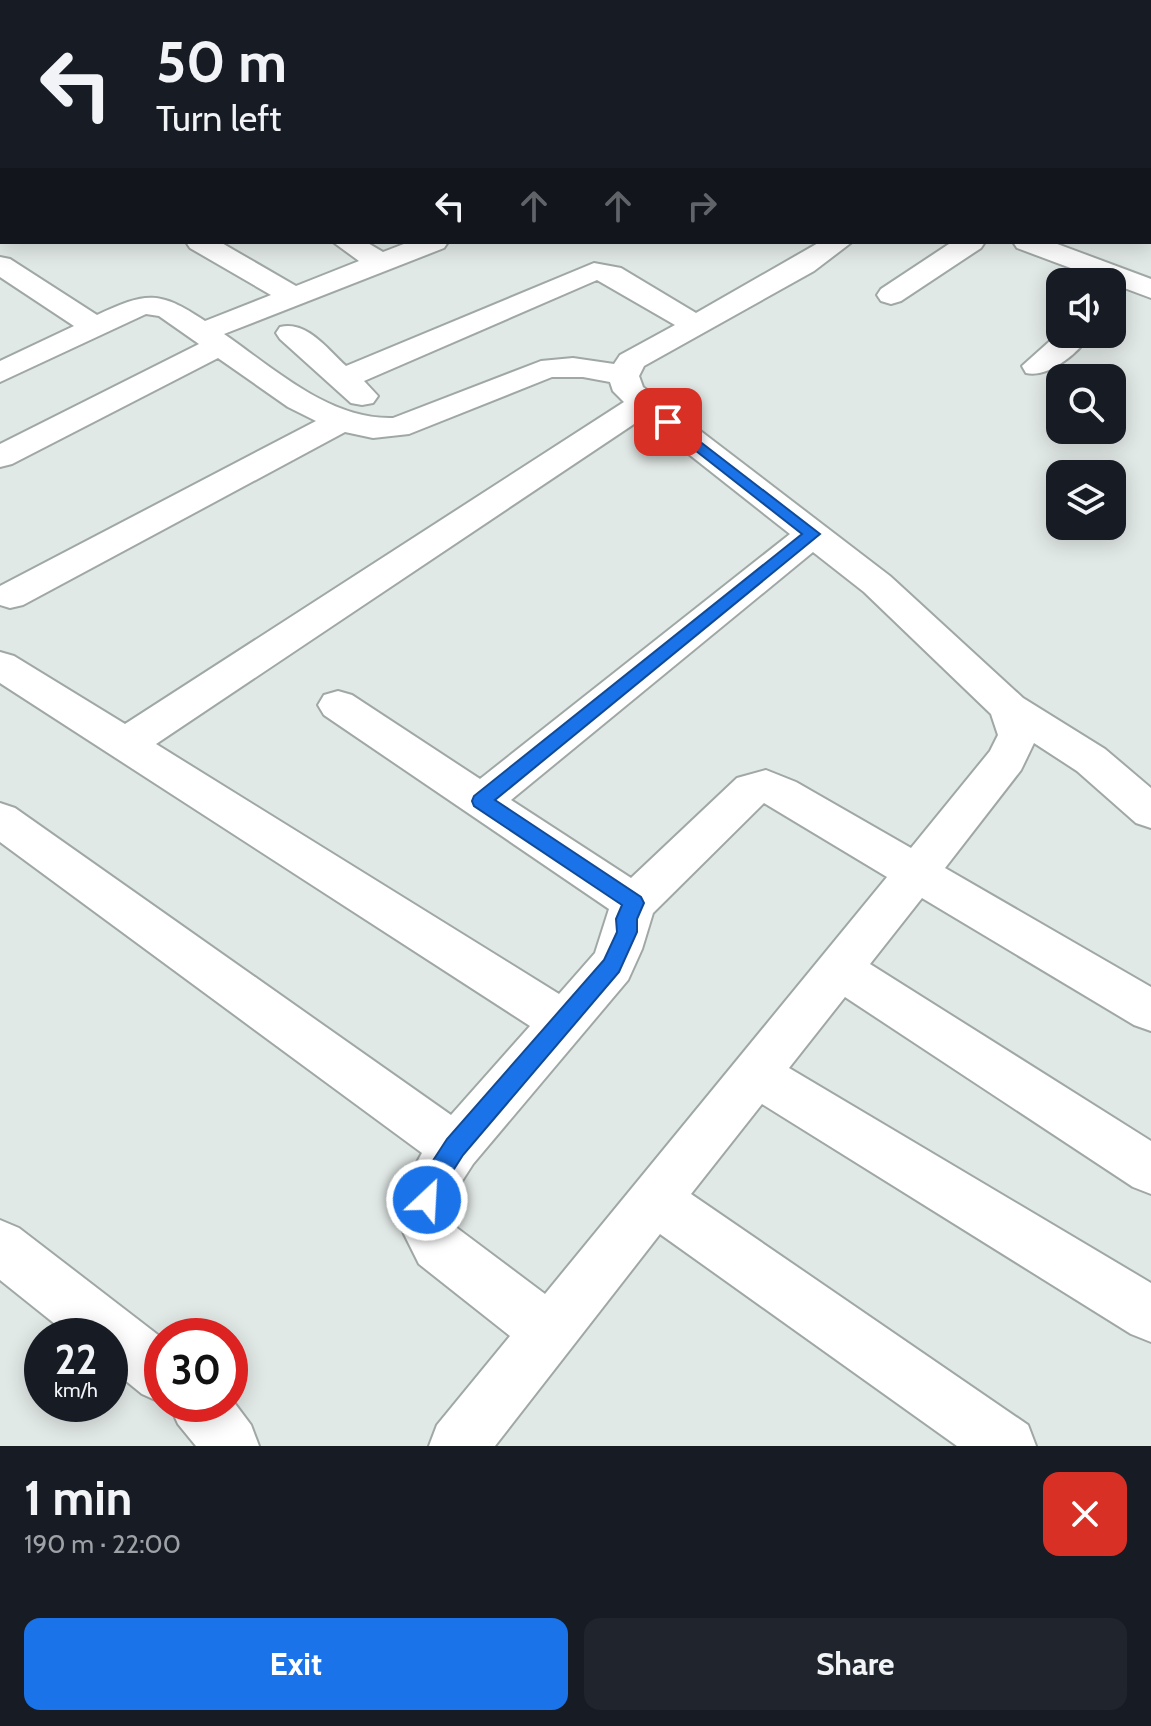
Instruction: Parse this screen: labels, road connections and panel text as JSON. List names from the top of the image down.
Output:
{
  "page": {
    "turn": ["50 m", "Turn left"],
    "speed": "22 km/h",
    "limit": "30",
    "heading": ["1 min", "190 m · 22:00"],
    "buttons": ["Exit", "Share"]
  }
}
